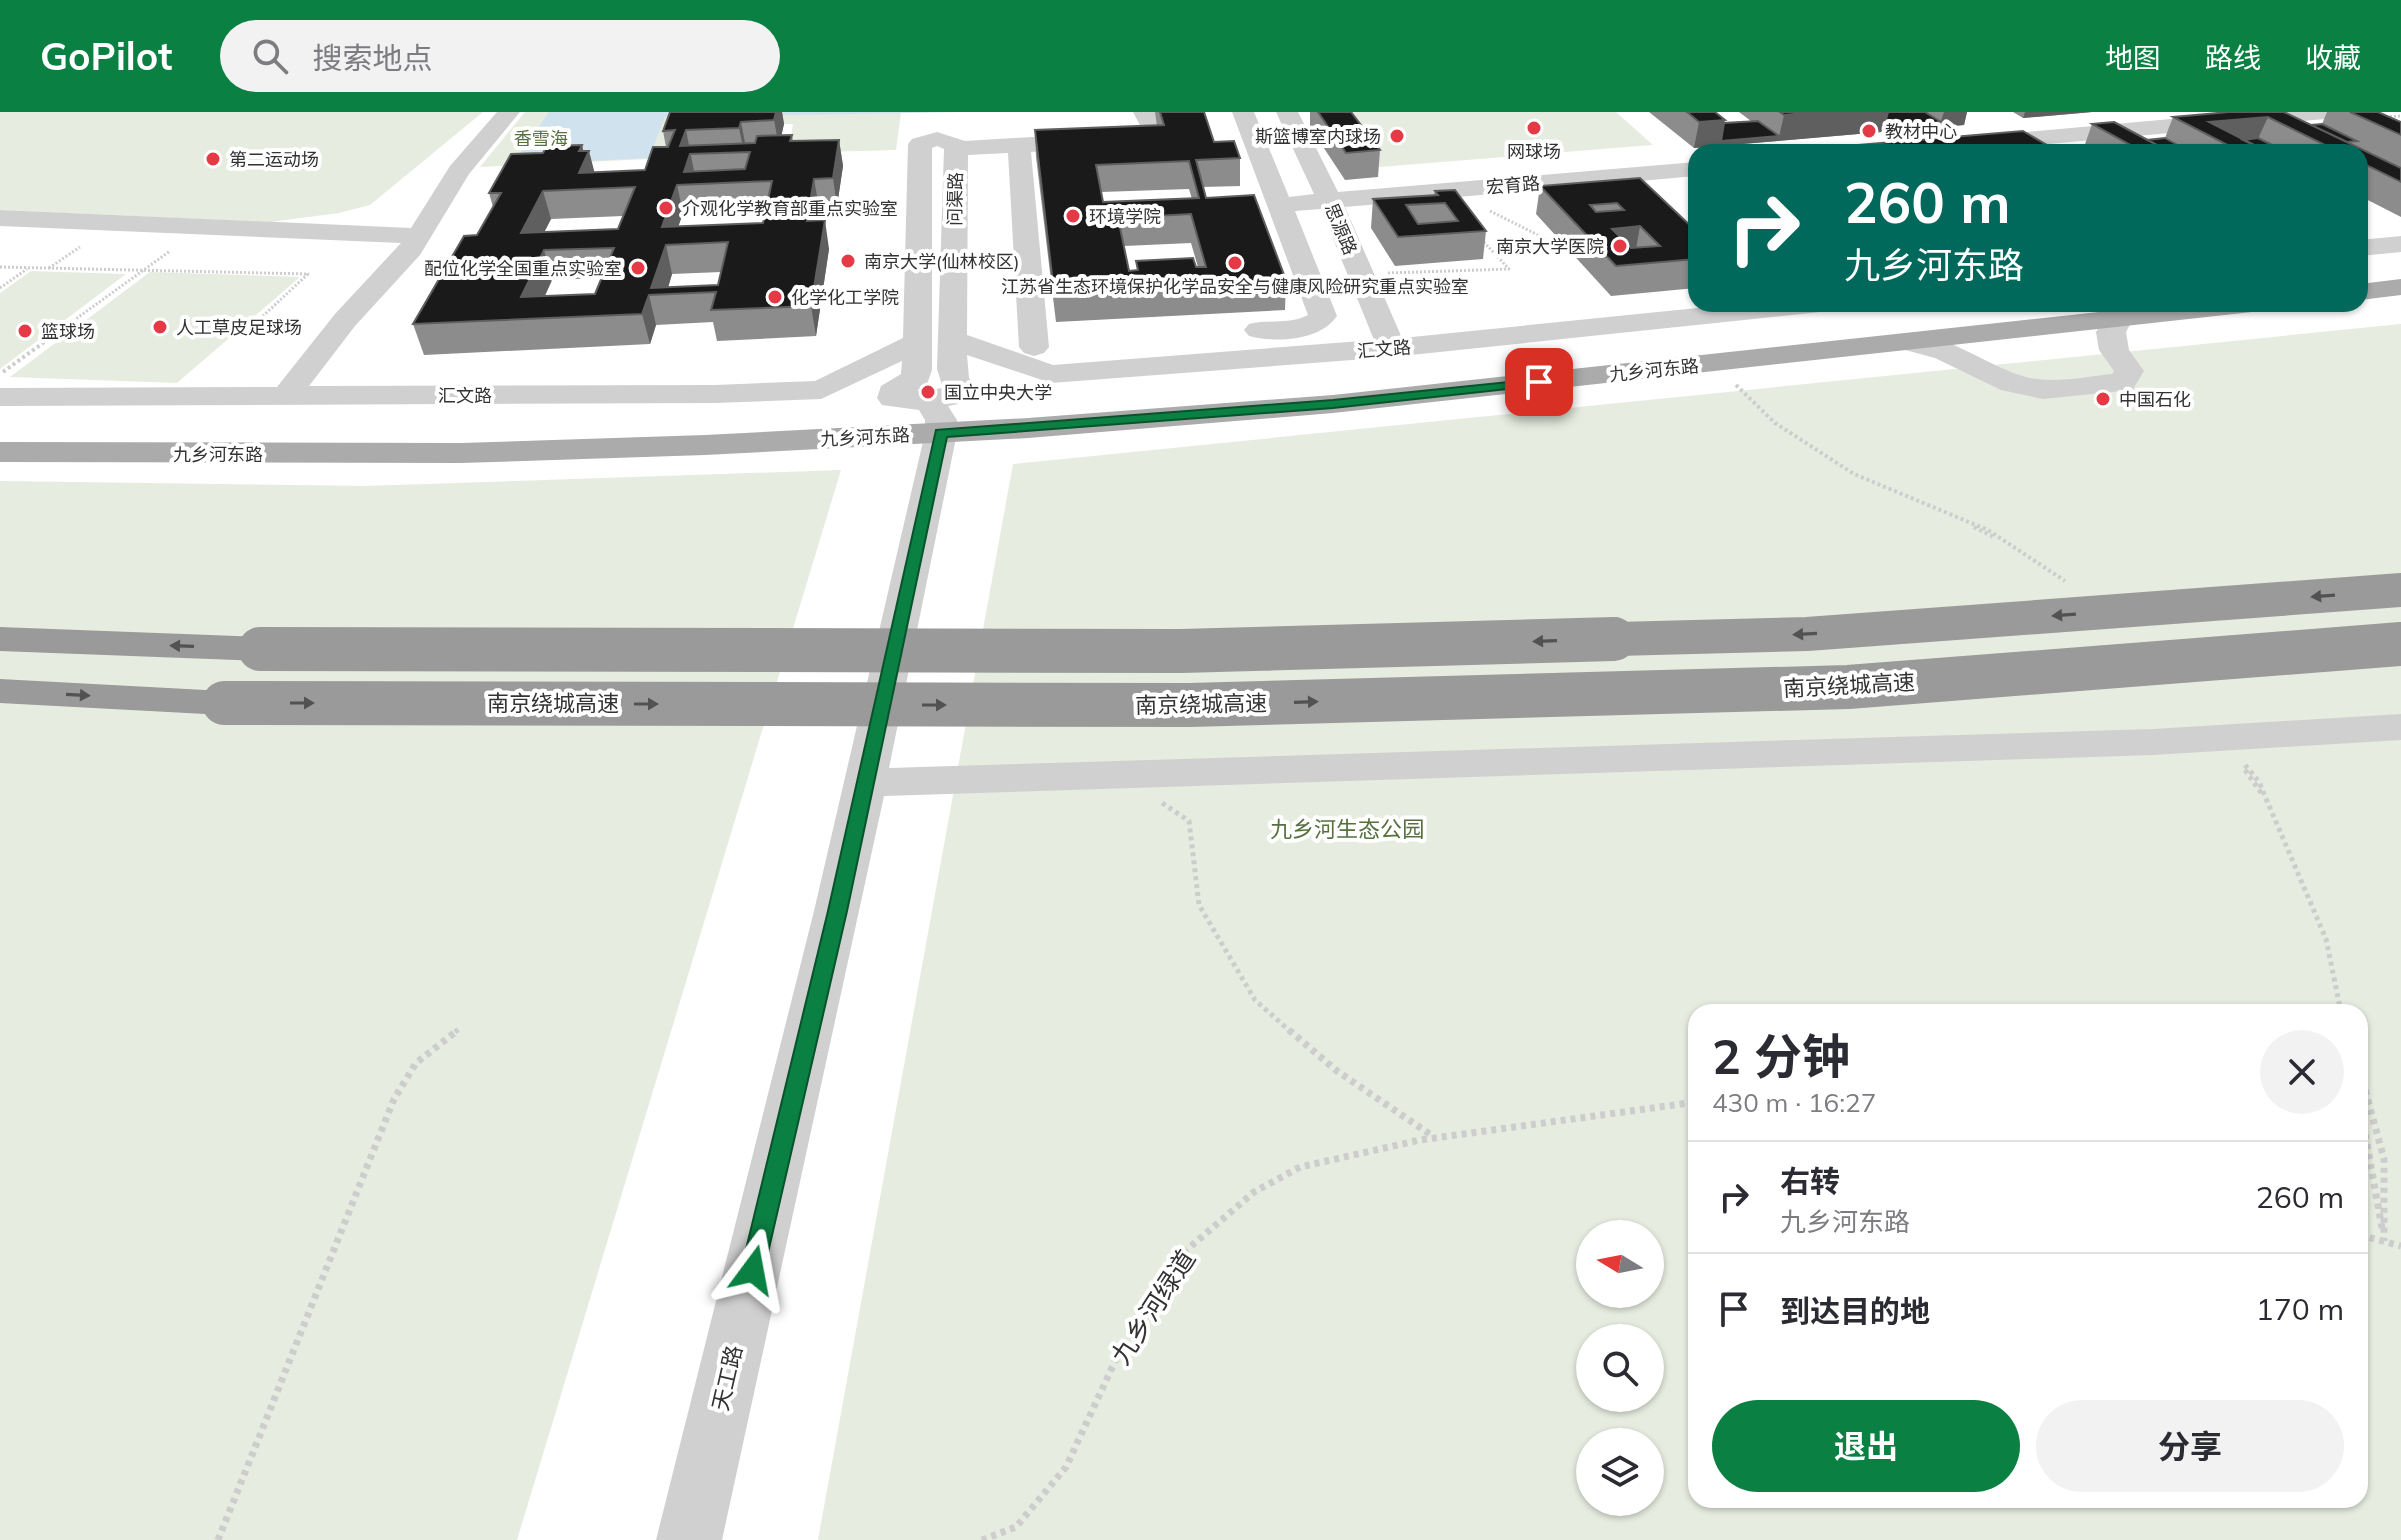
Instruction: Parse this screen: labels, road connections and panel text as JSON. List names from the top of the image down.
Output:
{
  "streets": {
    "highway": ["南京绕城高速"],
    "main road": ["九乡河东路"],
    "street": [
      "宏育路",
      "问渠路",
      "思源路",
      "汇文路",
      "天工路"
    ],
    "path": ["九乡河绿道"]
  },
  "crossings": [
    ["宏育路", "思源路"],
    ["问渠路", "汇文路"],
    ["问渠路", "九乡河东路"],
    ["问渠路", "天工路"],
    ["思源路", "汇文路"],
    ["九乡河东路", "天工路"]
  ],
  "parks": ["香雪海", "九乡河生态公园"],
  "places": [
    "网球场",
    "教材中心",
    "斯篮博室内球场",
    "第二运动场",
    "介观化学教育部重点实验室",
    "环境学院",
    "南京大学医院",
    "南京大学(仙林校区)",
    "江苏省生态环境保护化学品安全与健康风险研究重点实验室",
    "配位化学全国重点实验室",
    "化学化工学院",
    "人工草皮足球场",
    "篮球场",
    "国立中央大学",
    "中国石化"
  ],
  "north": "left",
  "page": {
    "header": "GoPilot",
    "search": "搜索地点",
    "nav": ["地图", "路线", "收藏"],
    "turn": ["260 m", "九乡河东路"],
    "heading": ["2 分钟", "430 m · 16:27"],
    "list": [
      {
        "name": "右转",
        "note": "九乡河东路",
        "value": "260 m"
      },
      {
        "name": "到达目的地",
        "value": "170 m"
      }
    ],
    "buttons": ["退出", "分享"]
  }
}
